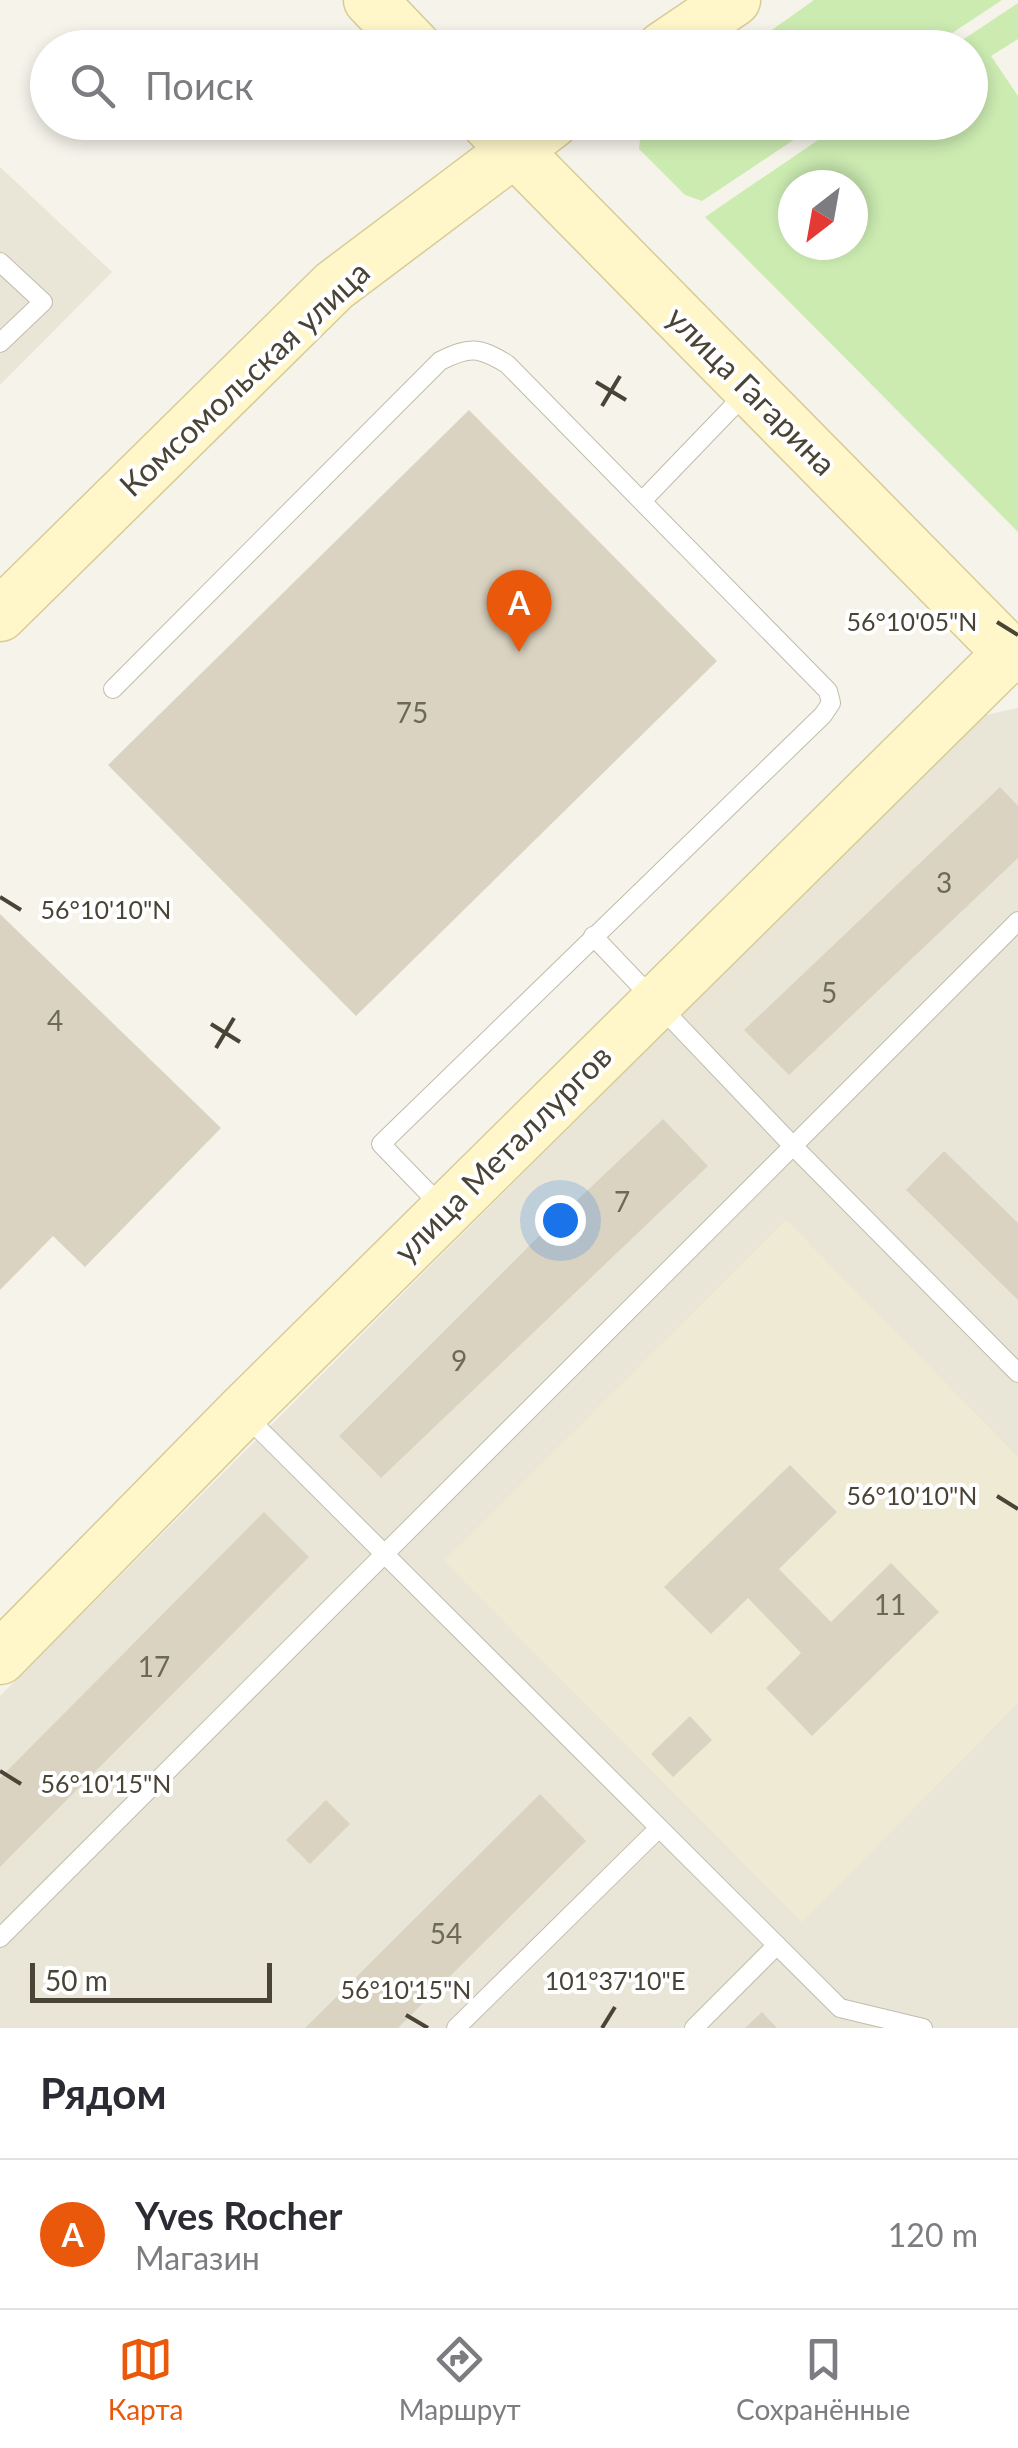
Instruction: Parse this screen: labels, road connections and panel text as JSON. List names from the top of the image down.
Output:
{
  "streets": {
    "street": ["Комсомольская улица", "улица Гагарина", "улица Металлургов"]
  },
  "crossings": [
    ["улица Гагарина", "улица Металлургов"]
  ],
  "house_numbers": [
    "75",
    "3",
    "5",
    "4",
    "7",
    "9",
    "11",
    "17",
    "54"
  ],
  "scale_bar": "50 m",
  "north": "bottom left",
  "page": {
    "search": "Поиск",
    "pins": "A",
    "scale": "50 m",
    "heading": "Рядом",
    "list": [
      {
        "mark": "A",
        "name": "Yves Rocher",
        "note": "Магазин",
        "value": "120 m"
      }
    ],
    "nav": ["Карта", "Маршрут", "Сохранённые"]
  },
  "coordinates": [
    "56°10'05\"N",
    "56°10'10\"N",
    "56°10'15\"N",
    "101°37'10\"E"
  ]
}
